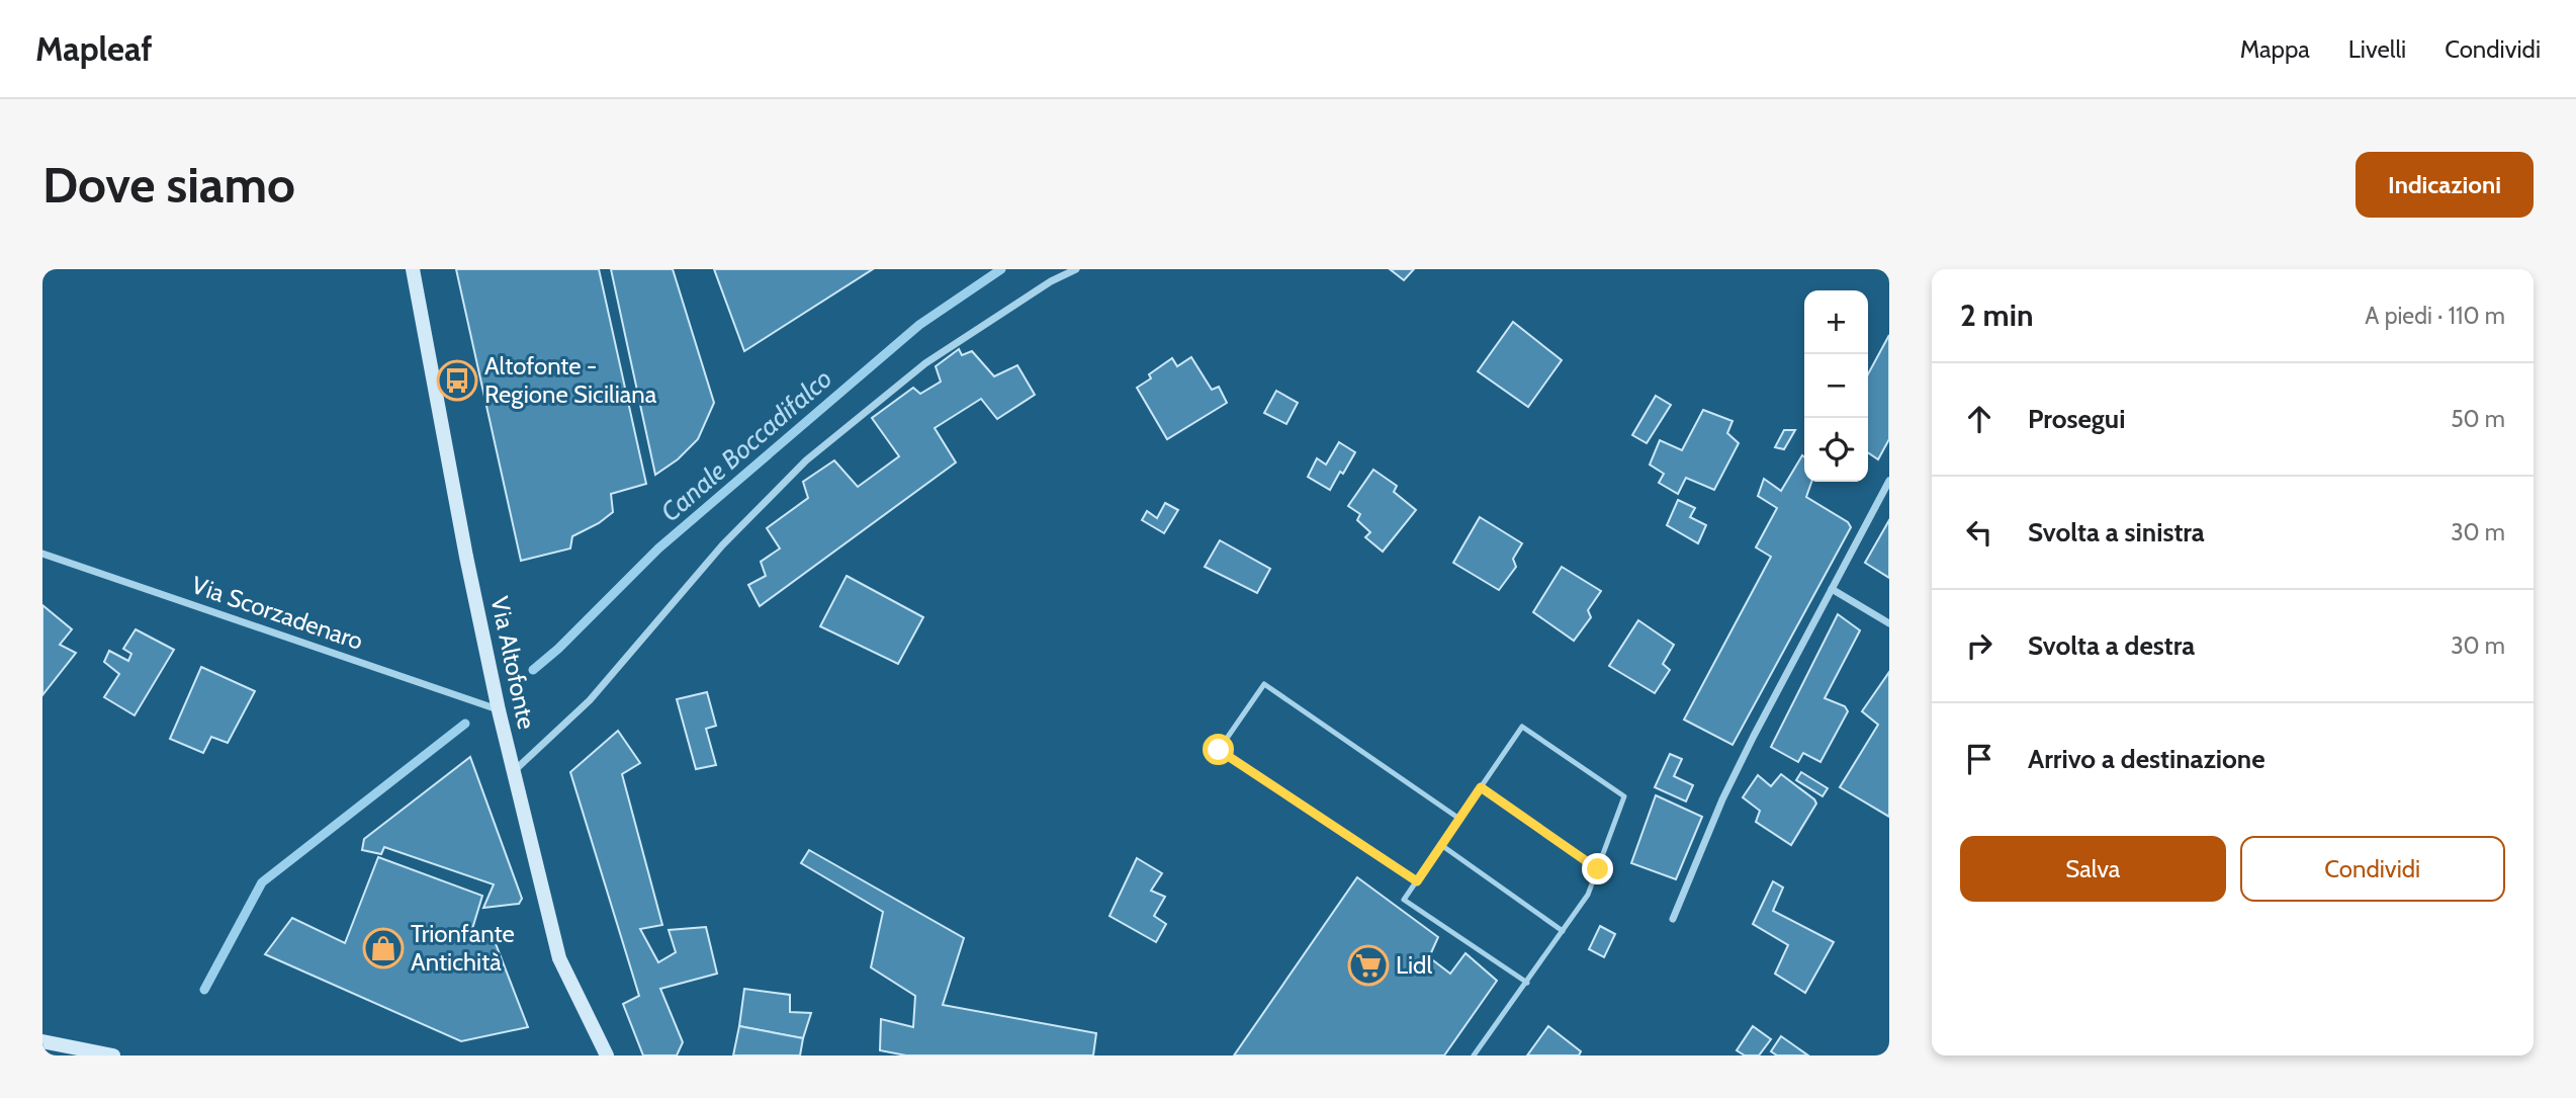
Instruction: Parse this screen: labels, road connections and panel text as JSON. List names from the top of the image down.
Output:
{
  "streets": {
    "street": ["Via Scorzadenaro", "Via Altofonte"]
  },
  "crossings": [
    ["Via Scorzadenaro", "Via Altofonte"]
  ],
  "water": ["Canale Boccadifalco"],
  "places": {
    "bus stop": ["Altofonte - Regione Siciliana"],
    "shop": ["Trionfante Antichità"],
    "supermarket": ["Lidl"]
  },
  "page": {
    "header": "Mapleaf",
    "nav": ["Mappa", "Livelli", "Condividi"],
    "buttons": [
      "Indicazioni",
      ["Salva", "Condividi"]
    ],
    "title": "Dove siamo",
    "heading": ["2 min", "A piedi · 110 m"],
    "map_buttons": ["+", "−"],
    "list": [
      ["Prosegui", "50 m"],
      ["Svolta a sinistra", "30 m"],
      ["Svolta a destra", "30 m"],
      "Arrivo a destinazione"
    ]
  }
}
